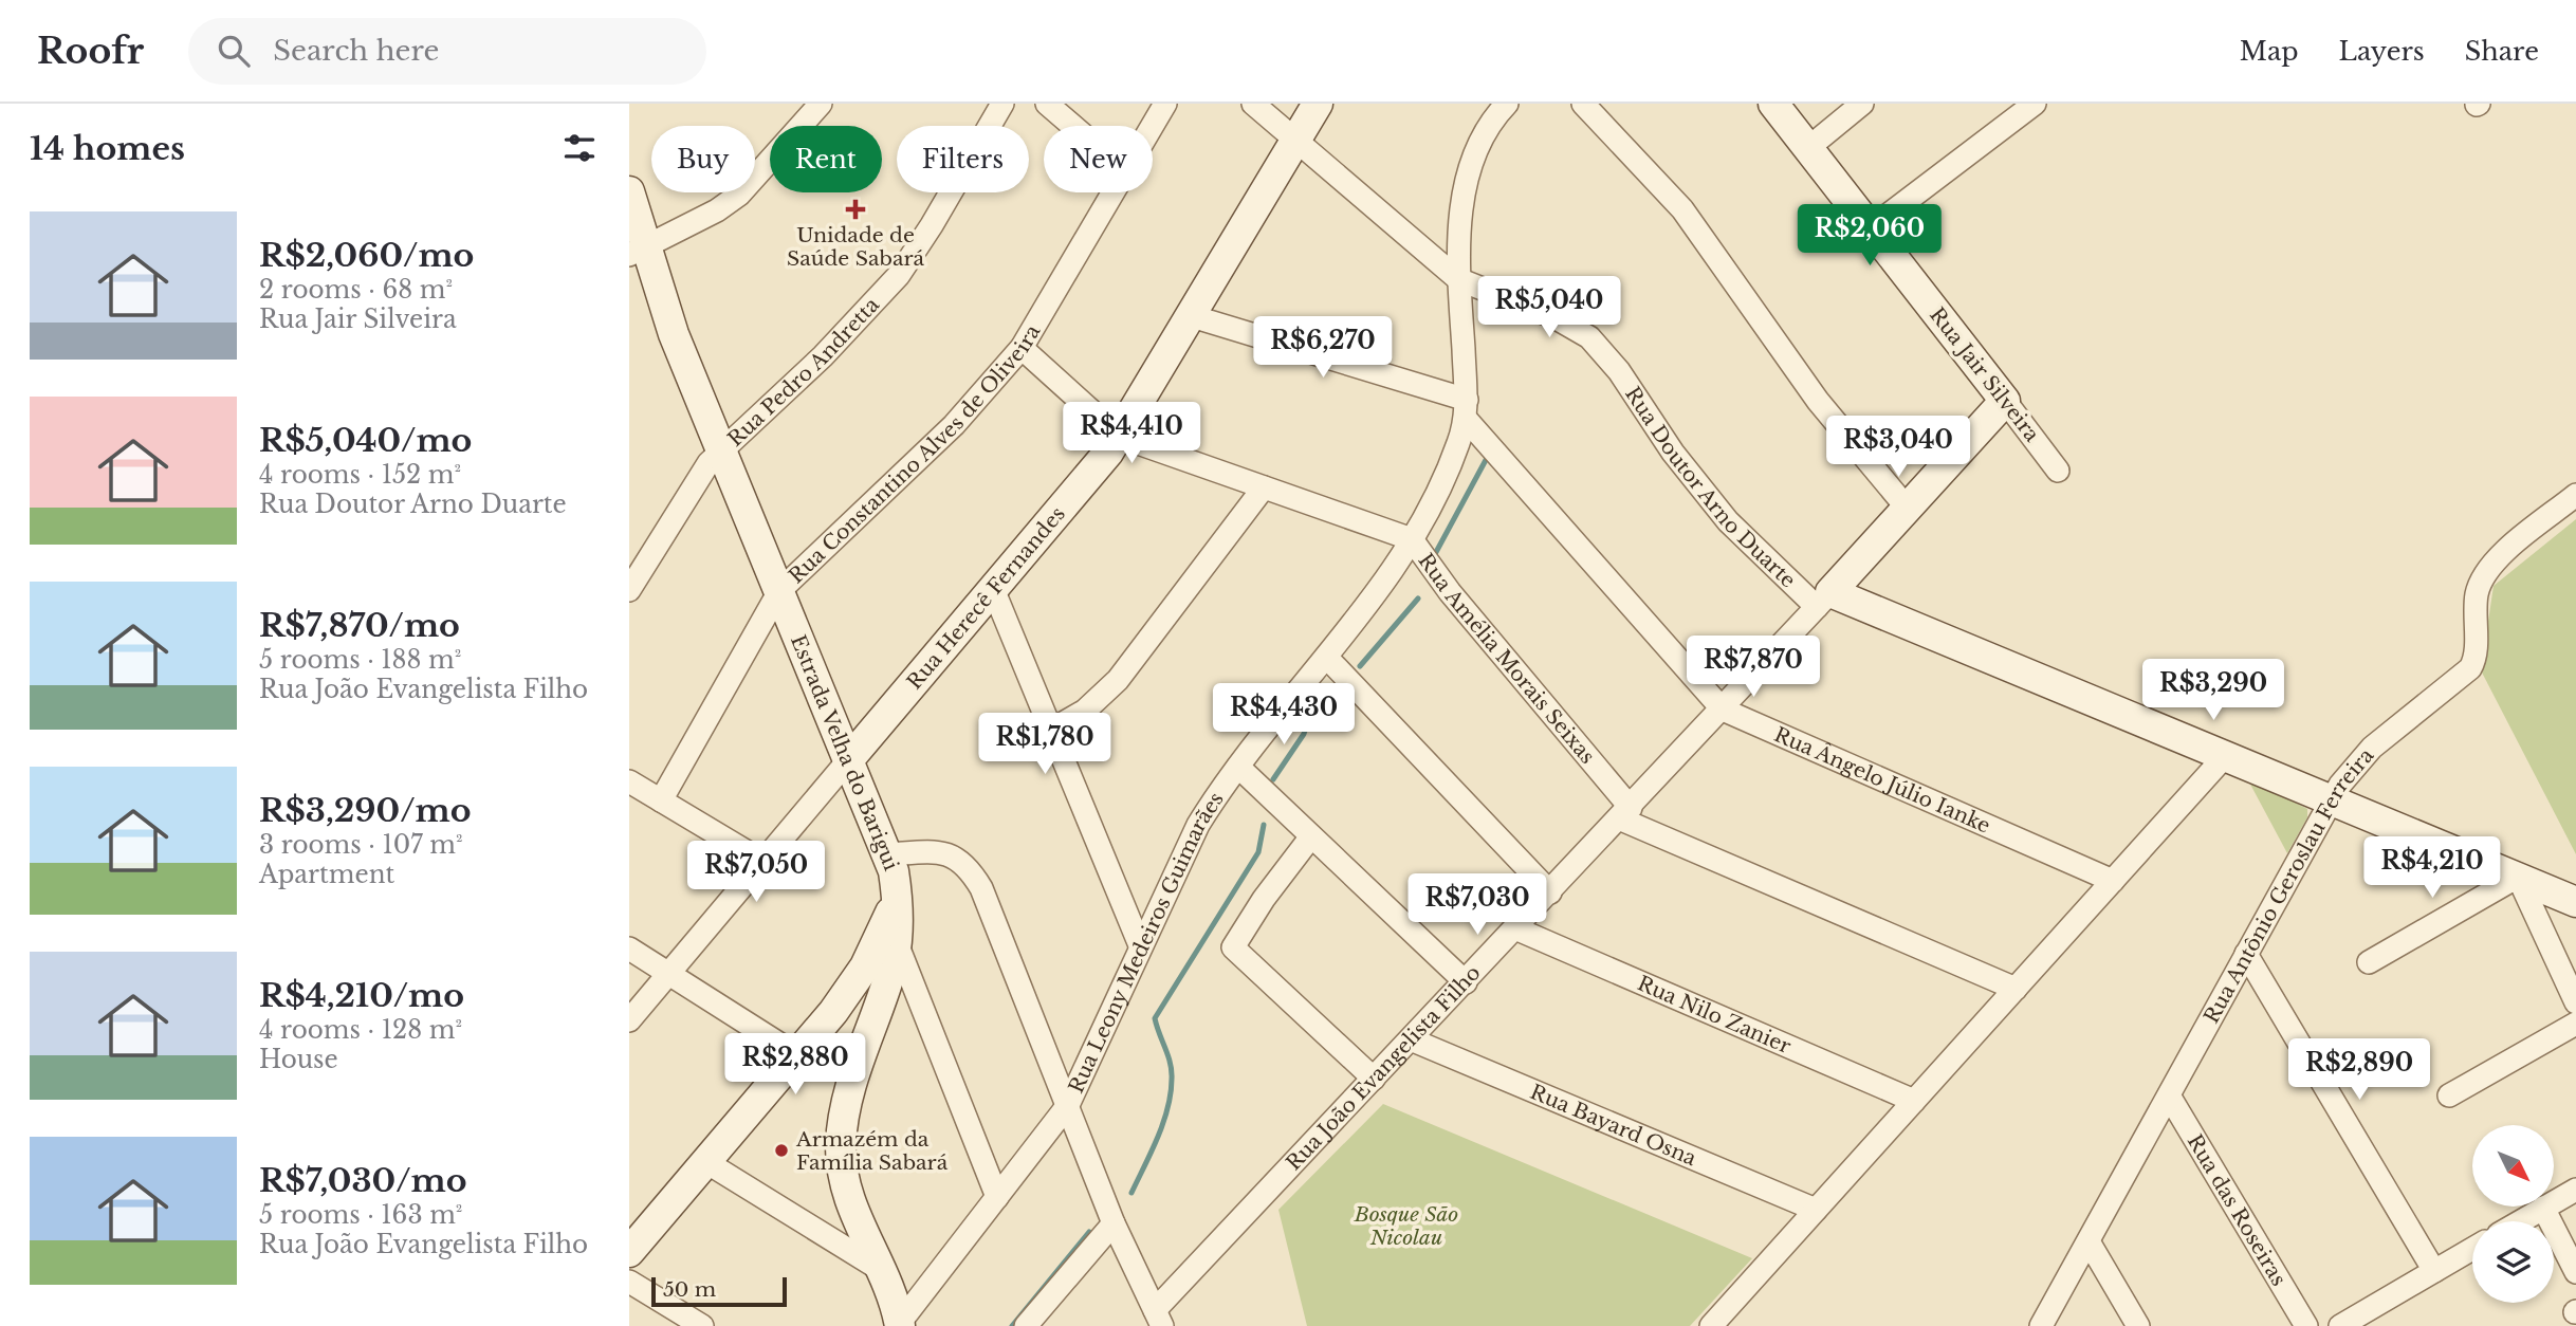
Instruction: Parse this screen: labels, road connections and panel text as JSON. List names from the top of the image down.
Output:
{
  "streets": {
    "street": [
      "Rua Pedro Andretta",
      "Rua Jair Silveira",
      "Rua Constantino Alves de Oliveira",
      "Rua Doutor Arno Duarte",
      "Rua Herecê Fernandes",
      "Rua Amélia Morais Seixas",
      "Estrada Velha do Barigui",
      "Rua Ângelo Júlio Ianke",
      "Rua Antônio Geroslau Ferreira",
      "Rua Leony Medeiros Guimarães",
      "Rua Nilo Zanier",
      "Rua João Evangelista Filho",
      "Rua Bayard Osna",
      "Rua das Roseiras"
    ]
  },
  "crossings": [
    ["Rua Pedro Andretta", "Estrada Velha do Barigui"],
    ["Rua Jair Silveira", "Rua João Evangelista Filho"],
    ["Rua Constantino Alves de Oliveira", "Rua Amélia Morais Seixas"],
    ["Rua Constantino Alves de Oliveira", "Estrada Velha do Barigui"],
    ["Rua Doutor Arno Duarte", "Rua Herecê Fernandes"],
    ["Rua Doutor Arno Duarte", "Rua Leony Medeiros Guimarães"],
    ["Rua Doutor Arno Duarte", "Rua João Evangelista Filho"],
    ["Rua Herecê Fernandes", "Rua Amélia Morais Seixas"],
    ["Rua Herecê Fernandes", "Estrada Velha do Barigui"],
    ["Rua Amélia Morais Seixas", "Rua Leony Medeiros Guimarães"],
    ["Rua Amélia Morais Seixas", "Rua João Evangelista Filho"],
    ["Estrada Velha do Barigui", "Rua Leony Medeiros Guimarães"],
    ["Rua Ângelo Júlio Ianke", "Rua Leony Medeiros Guimarães"],
    ["Rua Ângelo Júlio Ianke", "Rua João Evangelista Filho"],
    ["Rua Antônio Geroslau Ferreira", "Rua das Roseiras"],
    ["Rua Nilo Zanier", "Rua João Evangelista Filho"],
    ["Rua João Evangelista Filho", "Rua Bayard Osna"]
  ],
  "parks": ["Bosque São Nicolau"],
  "places": {
    "health": ["Unidade de Saúde Sabará"],
    "other": ["Armazém da Família Sabará"]
  },
  "scale_bar": "50 m",
  "north": "bottom right",
  "page": {
    "header": "Roofr",
    "search": "Search here",
    "nav": ["Map", "Layers", "Share"],
    "heading": "14 homes",
    "chip": [
      "Buy",
      "Rent",
      "Filters",
      "New"
    ],
    "list": [
      {
        "name": "R$2,060/mo",
        "note": "2 rooms · 68 m² · Rua Jair Silveira"
      },
      {
        "name": "R$5,040/mo",
        "note": "4 rooms · 152 m² · Rua Doutor Arno Duarte"
      },
      {
        "name": "R$7,870/mo",
        "note": "5 rooms · 188 m² · Rua João Evangelista Filho"
      },
      {
        "name": "R$3,290/mo",
        "note": "3 rooms · 107 m² · Apartment"
      },
      {
        "name": "R$4,210/mo",
        "note": "4 rooms · 128 m² · House"
      },
      {
        "name": "R$7,030/mo",
        "note": "5 rooms · 163 m² · Rua João Evangelista Filho"
      }
    ],
    "price": [
      "R$2,060",
      "R$5,040",
      "R$6,270",
      "R$4,410",
      "R$3,040",
      "R$7,870",
      "R$3,290",
      "R$4,430",
      "R$1,780",
      "R$4,210",
      "R$7,050",
      "R$7,030",
      "R$2,880",
      "R$2,890"
    ],
    "scale": "50 m"
  }
}
